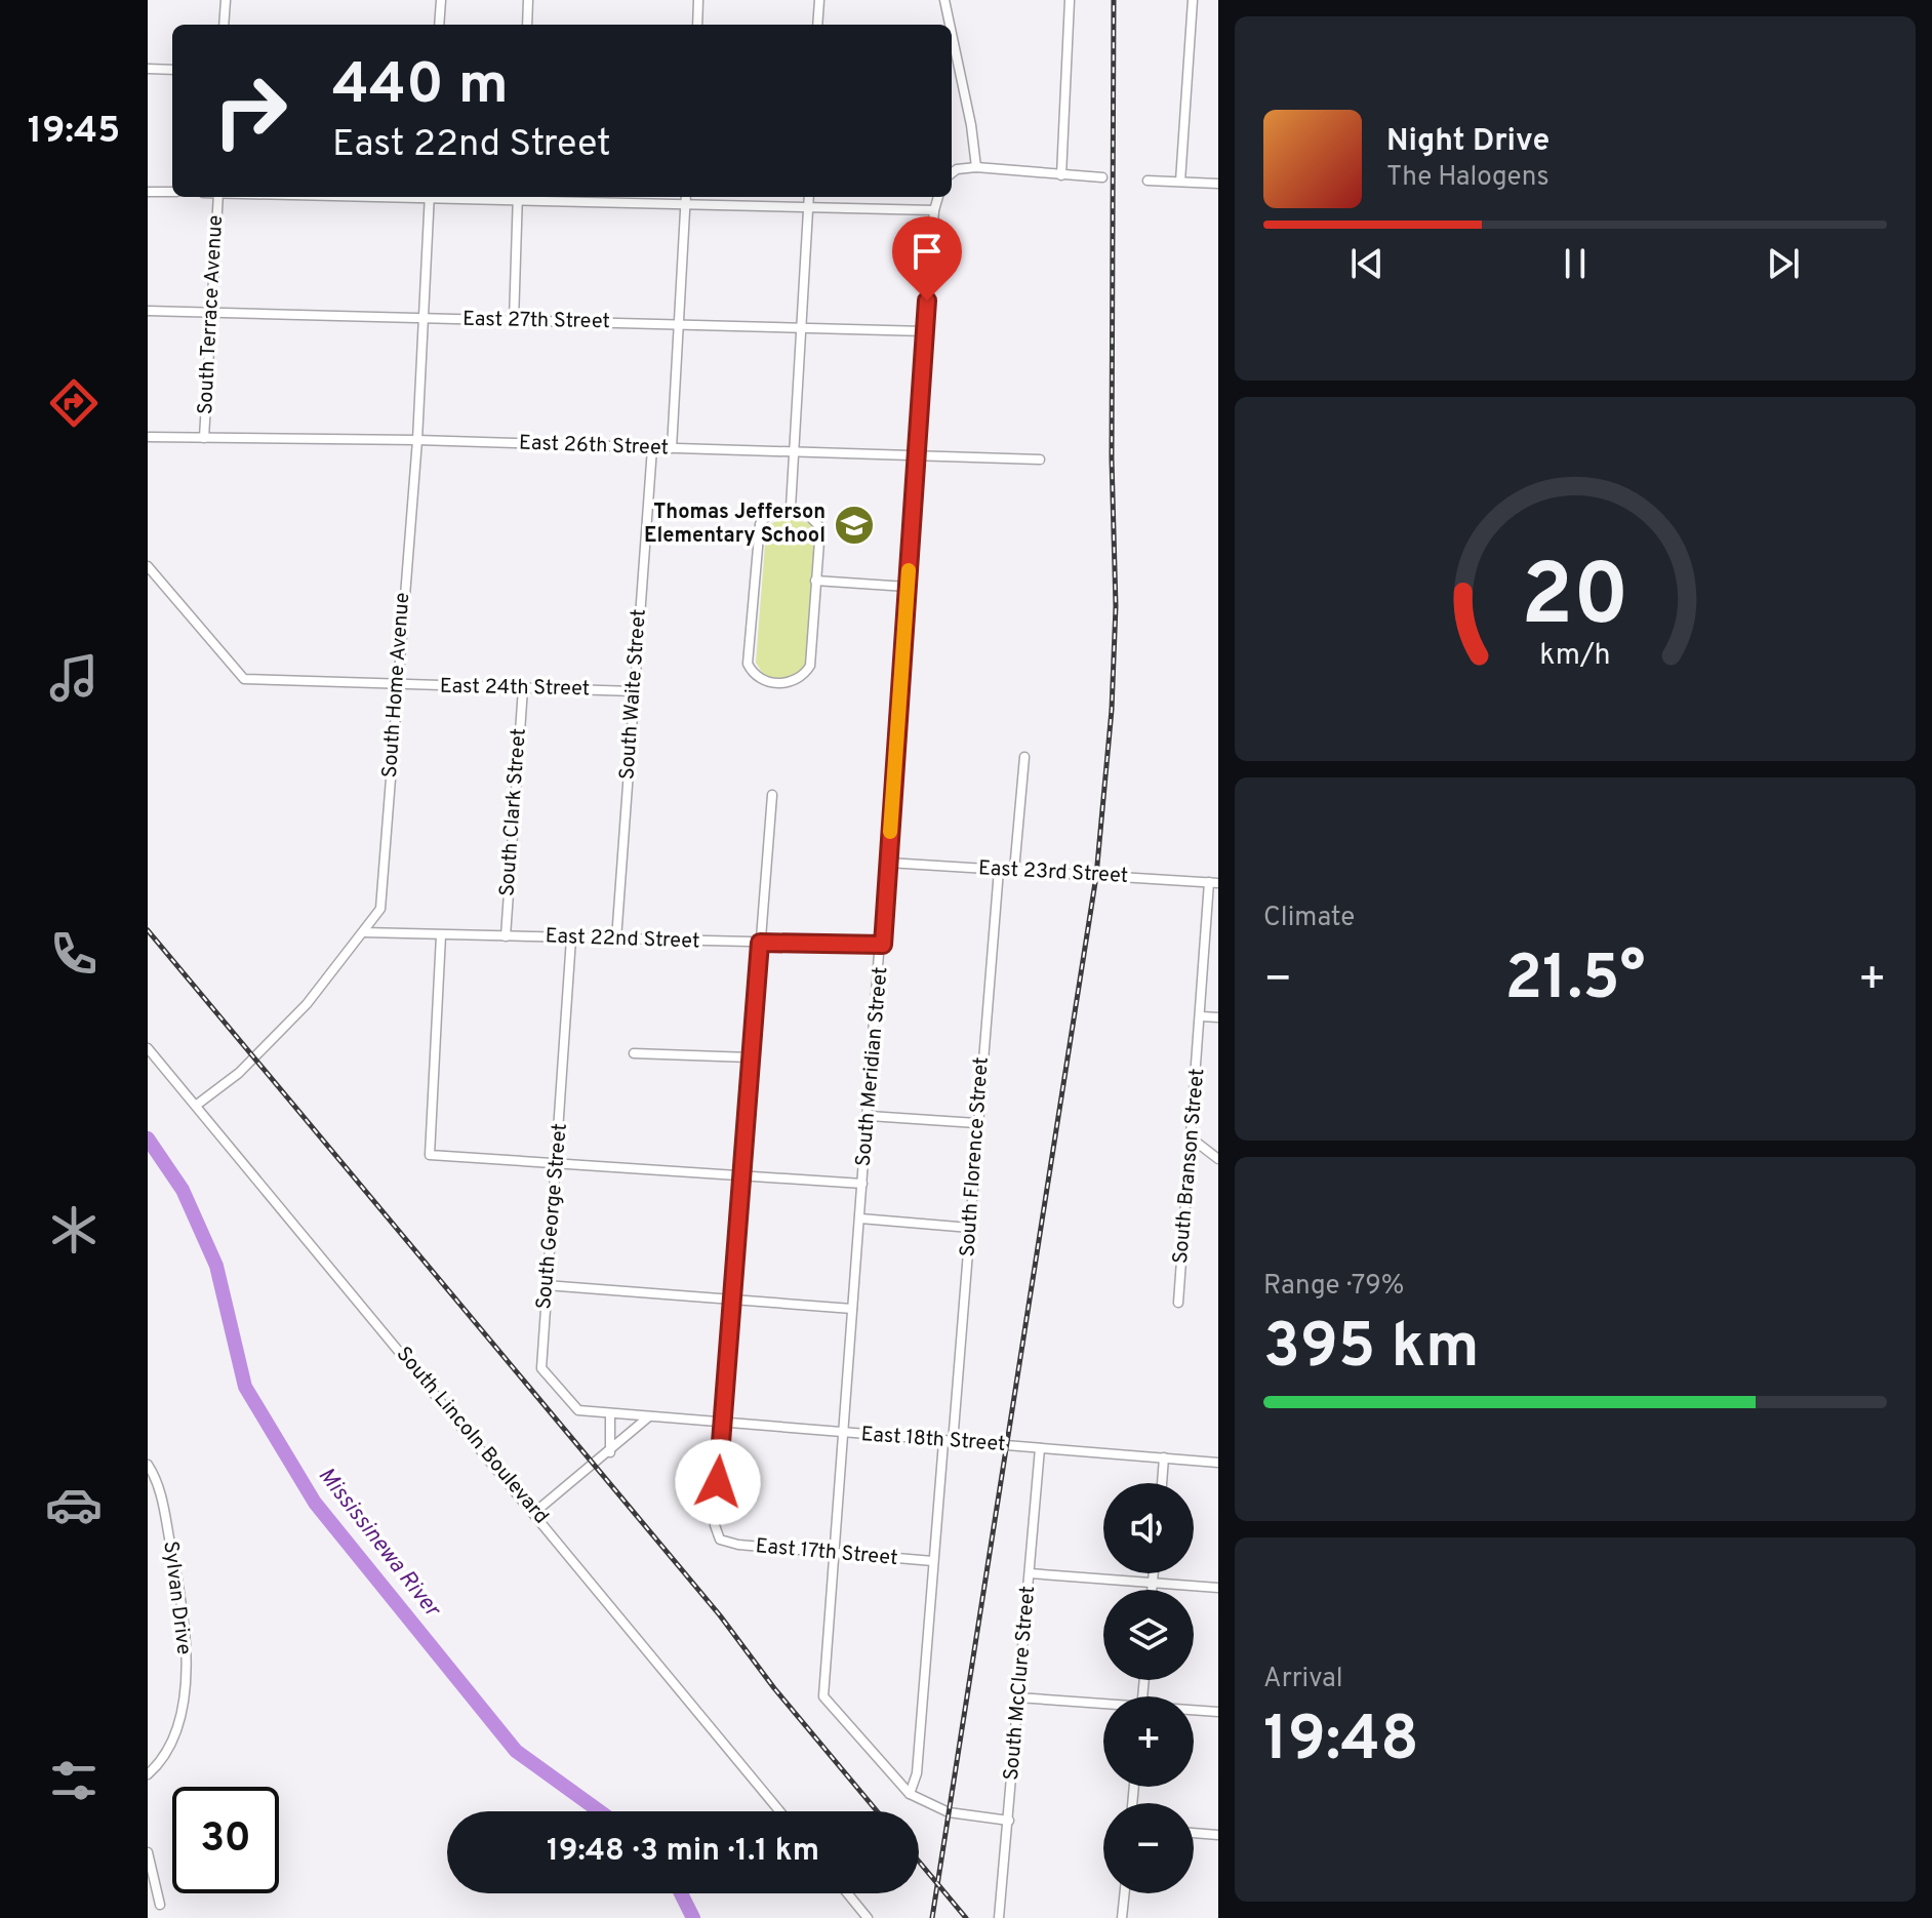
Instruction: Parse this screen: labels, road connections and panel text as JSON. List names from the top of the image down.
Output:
{
  "streets": {
    "street": [
      "South Terrace Avenue",
      "East 27th Street",
      "East 26th Street",
      "South Home Avenue",
      "East 24th Street",
      "South Waite Street",
      "South Clark Street",
      "East 23rd Street",
      "East 22nd Street",
      "South Meridian Street",
      "South Florence Street",
      "South Branson Street",
      "South George Street",
      "South Lincoln Boulevard",
      "East 18th Street",
      "East 17th Street",
      "Sylvan Drive",
      "South McClure Street"
    ]
  },
  "crossings": [
    ["South Terrace Avenue", "East 27th Street"],
    ["South Terrace Avenue", "East 26th Street"],
    ["East 27th Street", "South Home Avenue"],
    ["East 27th Street", "South Meridian Street"],
    ["East 26th Street", "South Home Avenue"],
    ["East 26th Street", "South Waite Street"],
    ["East 26th Street", "South Meridian Street"],
    ["South Home Avenue", "East 24th Street"],
    ["South Home Avenue", "East 22nd Street"],
    ["South Home Avenue", "South Lincoln Boulevard"],
    ["East 24th Street", "South Waite Street"],
    ["East 24th Street", "South Clark Street"],
    ["South Waite Street", "East 22nd Street"],
    ["South Clark Street", "East 22nd Street"],
    ["East 23rd Street", "South Meridian Street"],
    ["East 23rd Street", "South Florence Street"],
    ["East 23rd Street", "South Branson Street"],
    ["East 22nd Street", "South Meridian Street"],
    ["East 22nd Street", "South George Street"],
    ["South Meridian Street", "South Florence Street"],
    ["South Meridian Street", "East 18th Street"],
    ["South Meridian Street", "East 17th Street"],
    ["South Florence Street", "East 18th Street"],
    ["South Florence Street", "East 17th Street"],
    ["South George Street", "East 18th Street"],
    ["East 18th Street", "East 17th Street"],
    ["East 18th Street", "South McClure Street"]
  ],
  "water": ["Mississinewa River"],
  "places": {
    "school or university": ["Thomas Jefferson Elementary School"]
  },
  "page": {
    "tabs": "19:45",
    "turn": ["440 m", "East 22nd Street"],
    "song": ["Night Drive", "The Halogens"],
    "tile": [
      "Climate",
      ["Range · 79%", "395 km"],
      ["Arrival", "19:48"]
    ],
    "heat": ["−", "21.5°", "+"],
    "map_buttons": ["+", "−"],
    "limit": "30",
    "trip": "19:48 · 3 min · 1.1 km",
    "gauge": ["20", "km/h"]
  }
}
